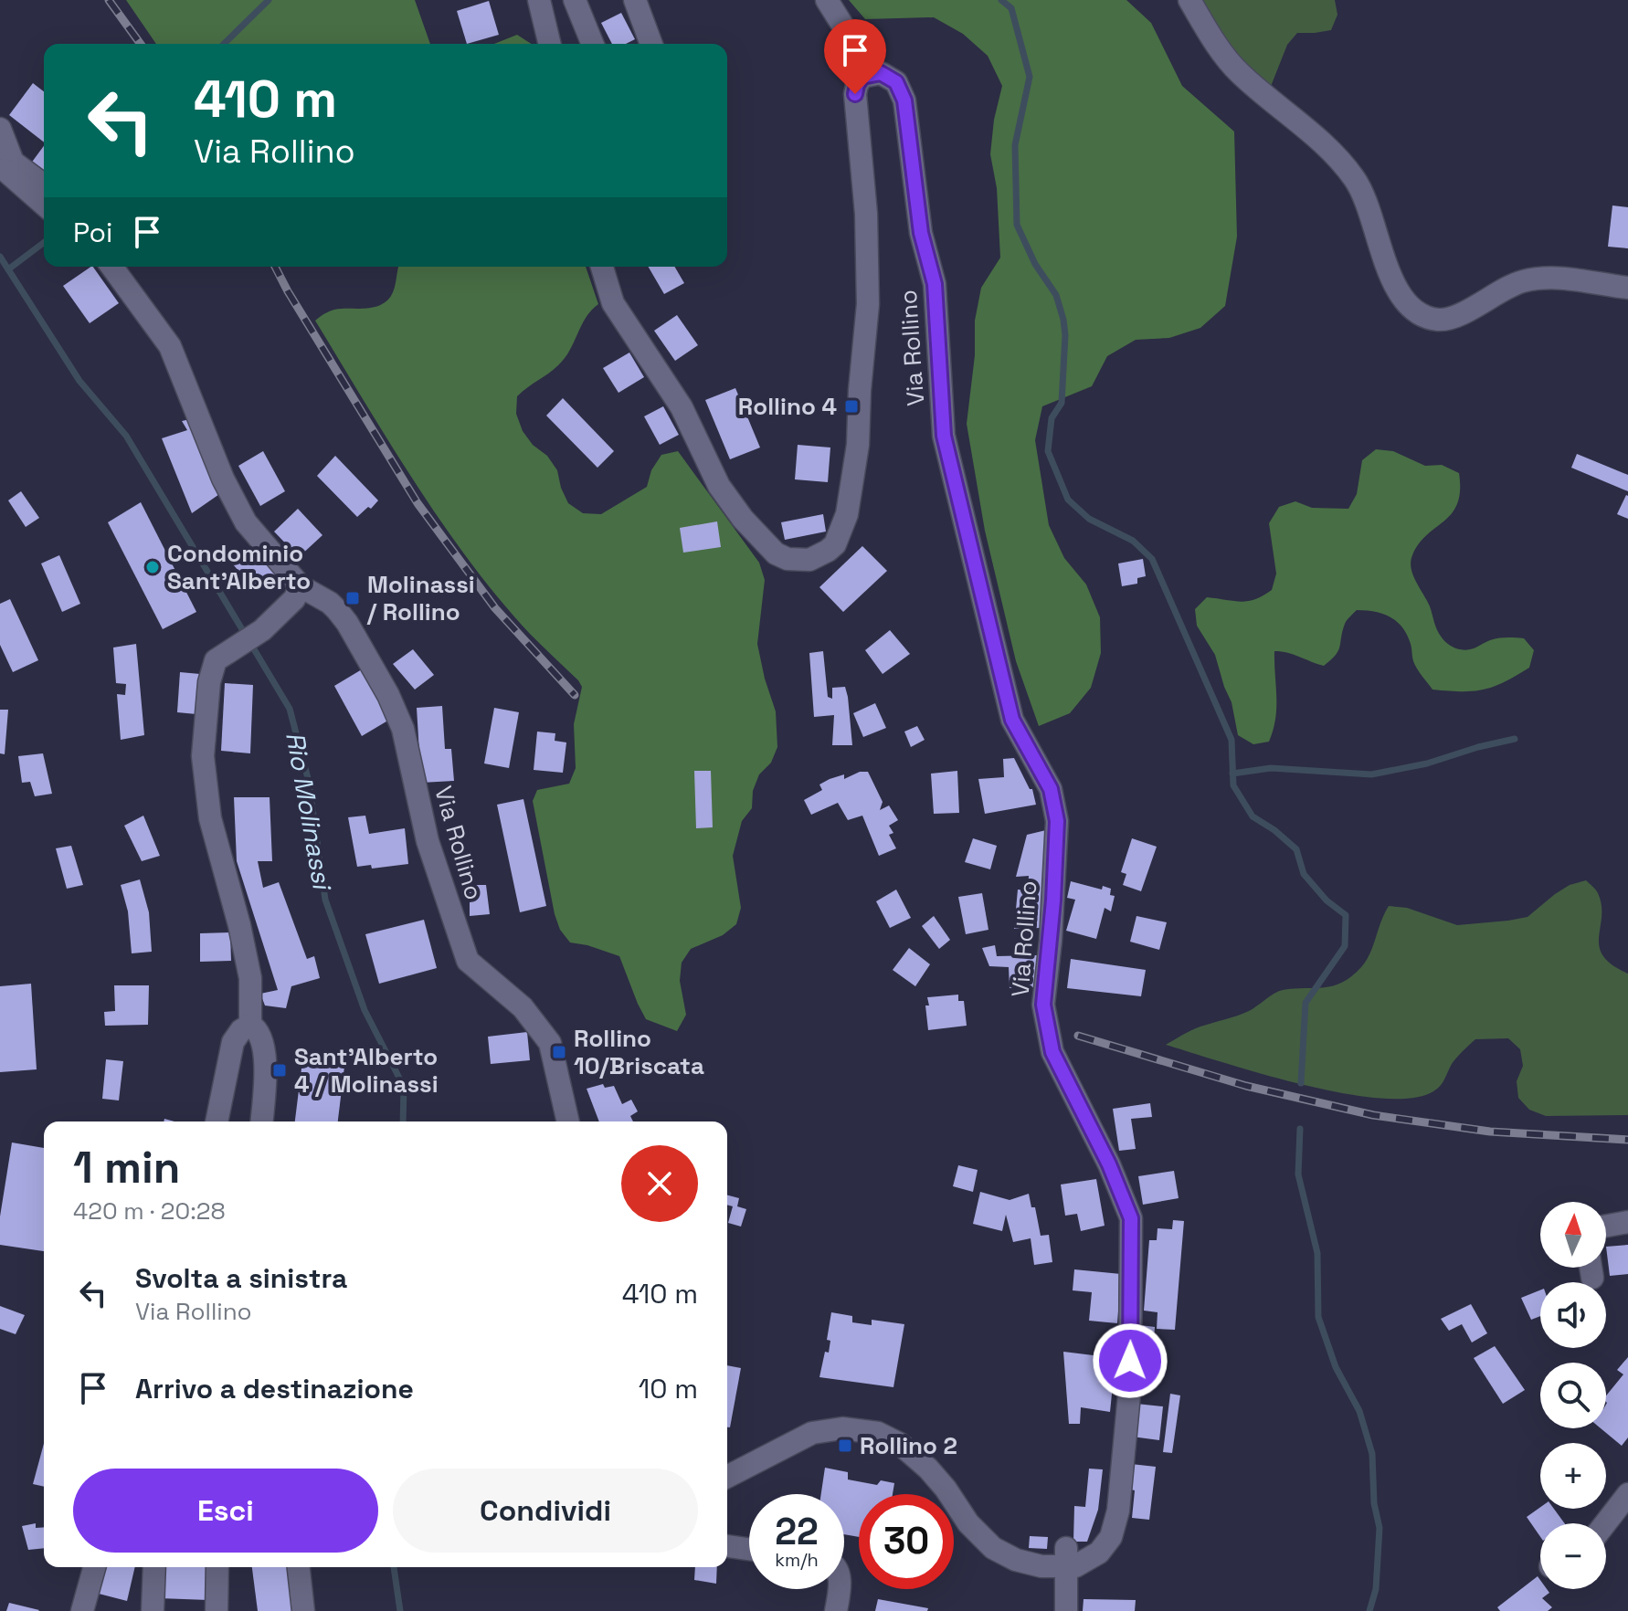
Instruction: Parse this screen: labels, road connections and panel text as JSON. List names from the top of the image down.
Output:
{
  "streets": {
    "street": ["Via Rollino"]
  },
  "water": ["Rio Molinassi"],
  "places": {
    "transit": [
      "Rollino 4",
      "Molinassi / Rollino",
      "Rollino 10/Briscata",
      "Sant'Alberto 4 / Molinassi",
      "Rollino 2"
    ],
    "other": ["Condominio Sant'Alberto"]
  },
  "north": "top",
  "page": {
    "turn": ["410 m", "Via Rollino"],
    "then": "Poi",
    "heading": ["1 min", "420 m · 20:28"],
    "map_buttons": ["+", "−"],
    "list": [
      {
        "name": "Svolta a sinistra",
        "note": "Via Rollino",
        "value": "410 m"
      },
      {
        "name": "Arrivo a destinazione",
        "value": "10 m"
      }
    ],
    "buttons": ["Esci", "Condividi"],
    "speed": "22 km/h",
    "limit": "30"
  }
}
